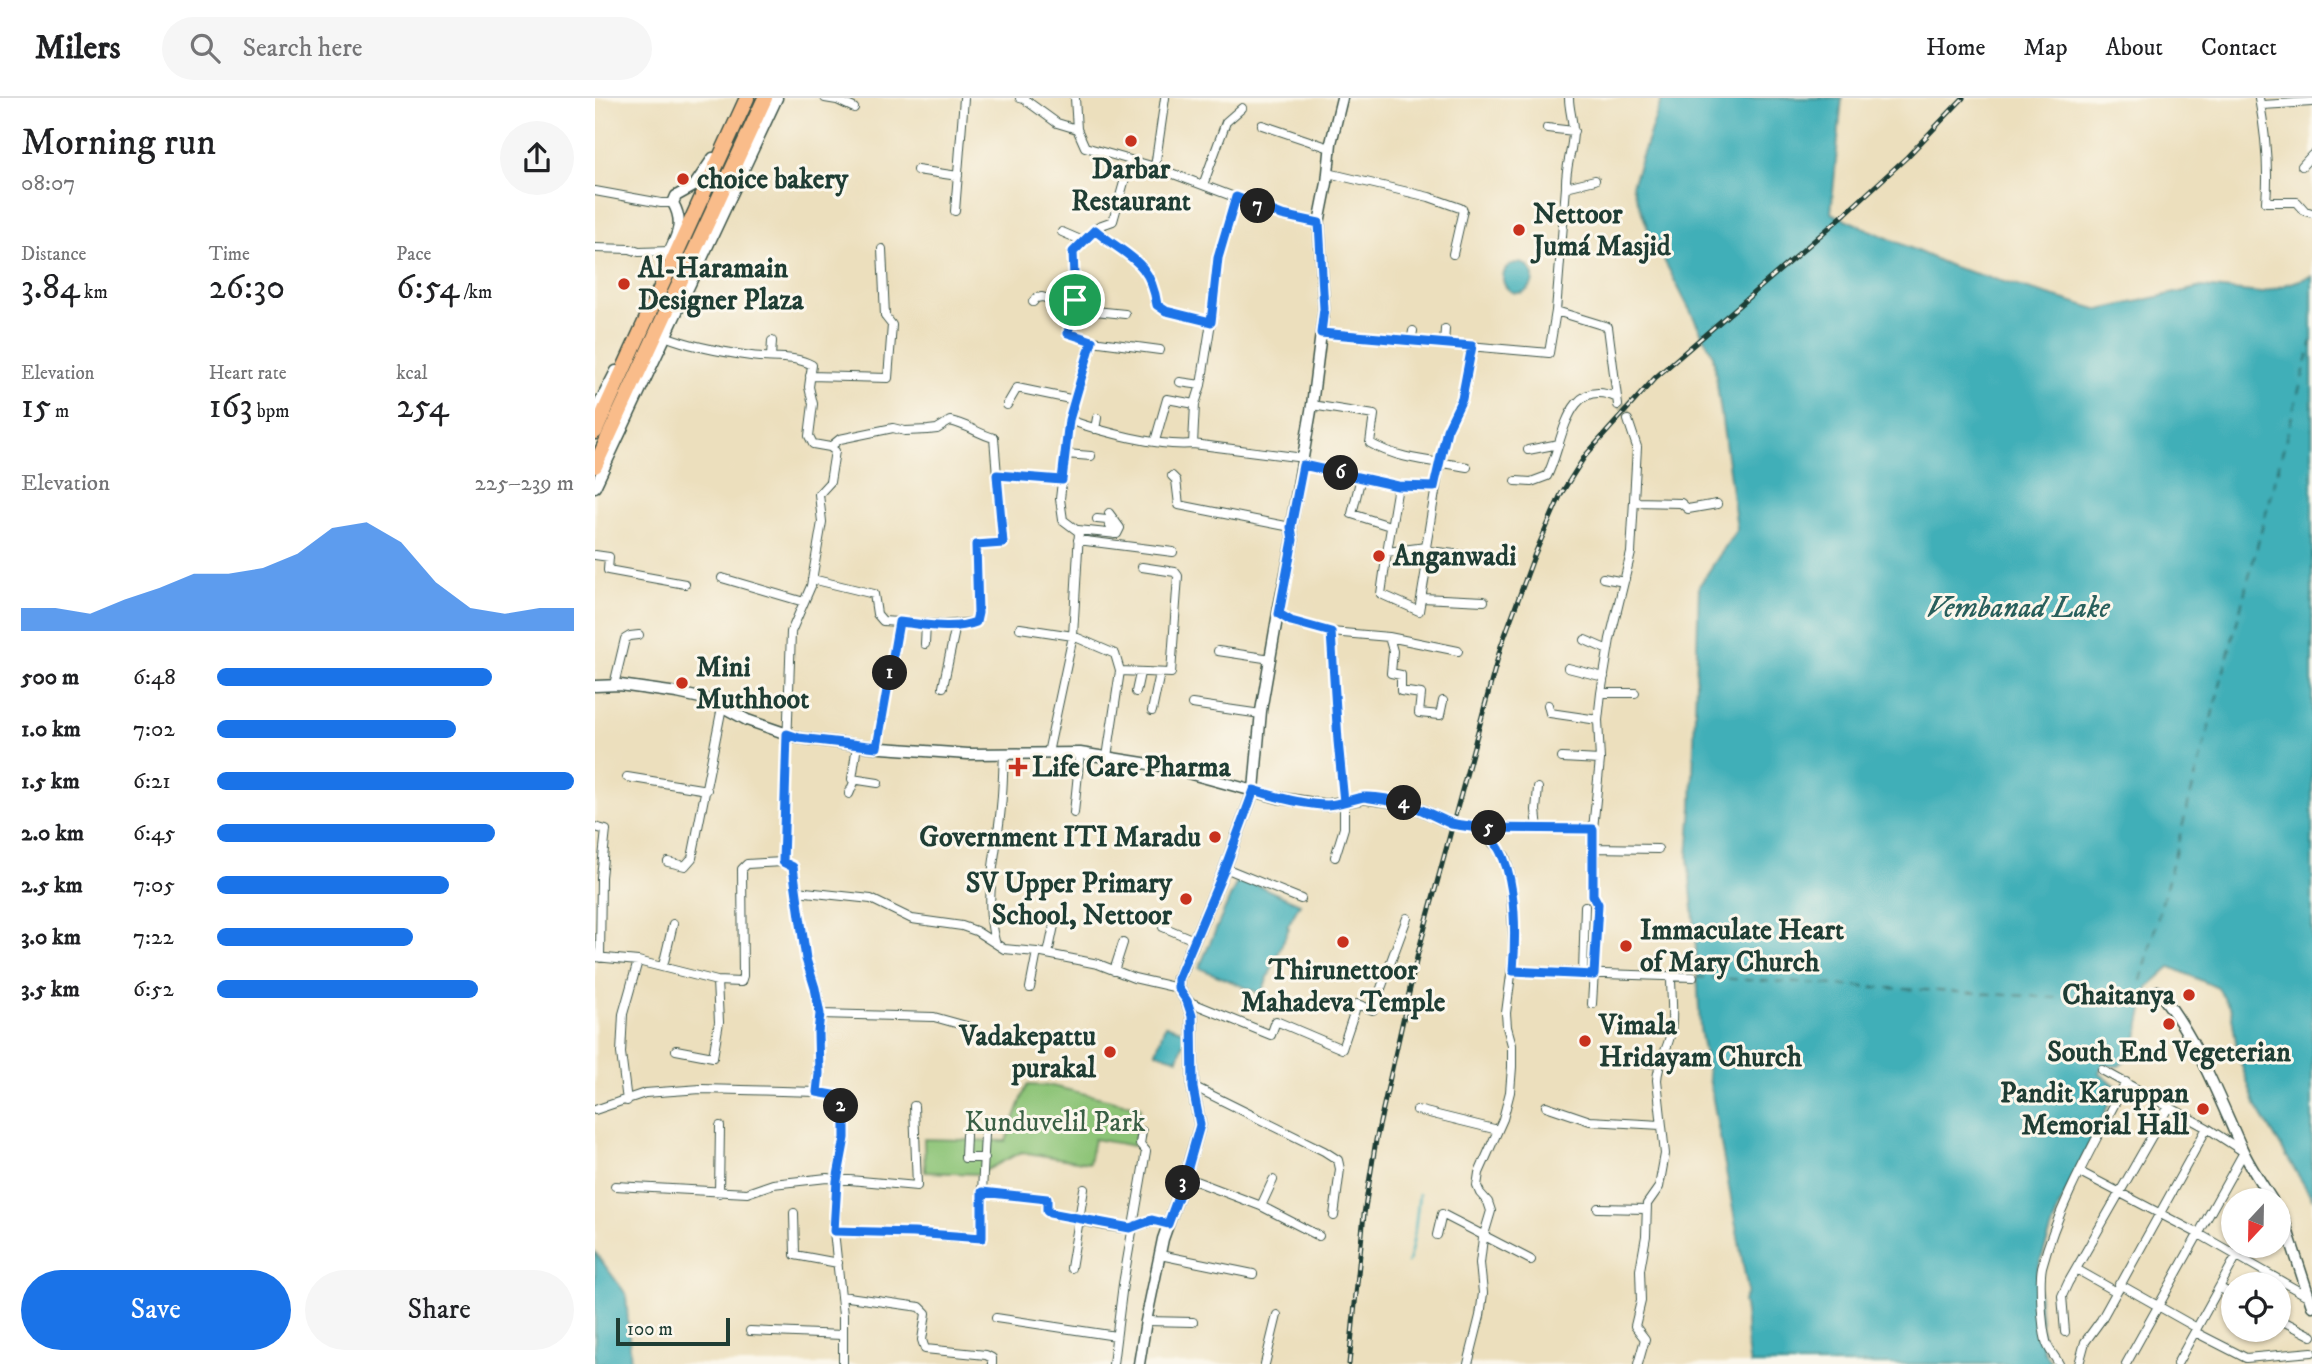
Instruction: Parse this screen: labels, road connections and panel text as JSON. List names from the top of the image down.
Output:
{
  "water": ["Vembanad Lake"],
  "parks": ["Kunduvelil Park"],
  "places": {
    "other": [
      "Darbar Restaurant",
      "choice bakery",
      "Nettoor Jumá Masjid",
      "Al-Haramain Designer Plaza",
      "Anganwadi",
      "Mini Muthhoot",
      "Government ITI Maradu",
      "SV Upper Primary School, Nettoor",
      "Thirunettoor Mahadeva Temple",
      "Immaculate Heart of Mary Church",
      "Chaitanya",
      "South End Vegeterian",
      "Vimala Hridayam Church",
      "Vadakepattu purakal",
      "Pandit Karuppan Memorial Hall"
    ],
    "health": ["Life Care Pharma"]
  },
  "scale_bar": "100 m",
  "north": "bottom",
  "page": {
    "header": "Milers",
    "search": "Search here",
    "nav": [
      "Home",
      "Map",
      "About",
      "Contact"
    ],
    "heading": ["Morning run", "08:07"],
    "pins": [
      "7",
      "6",
      "1",
      "4",
      "5",
      "2",
      "3"
    ],
    "stats": [
      ["Distance", "3.84 km"],
      ["Time", "26:30"],
      ["Pace", "6:54 /km"],
      ["Elevation", "15 m"],
      ["Heart rate", "163 bpm"],
      ["kcal", "254"]
    ],
    "chart": ["Elevation", "225–239 m"],
    "list": [
      {
        "name": "500 m",
        "note": "6:48"
      },
      {
        "name": "1.0 km",
        "note": "7:02"
      },
      {
        "name": "1.5 km",
        "note": "6:21"
      },
      {
        "name": "2.0 km",
        "note": "6:45"
      },
      {
        "name": "2.5 km",
        "note": "7:05"
      },
      {
        "name": "3.0 km",
        "note": "7:22"
      },
      {
        "name": "3.5 km",
        "note": "6:52"
      }
    ],
    "buttons": ["Save", "Share"],
    "scale": "100 m"
  }
}
